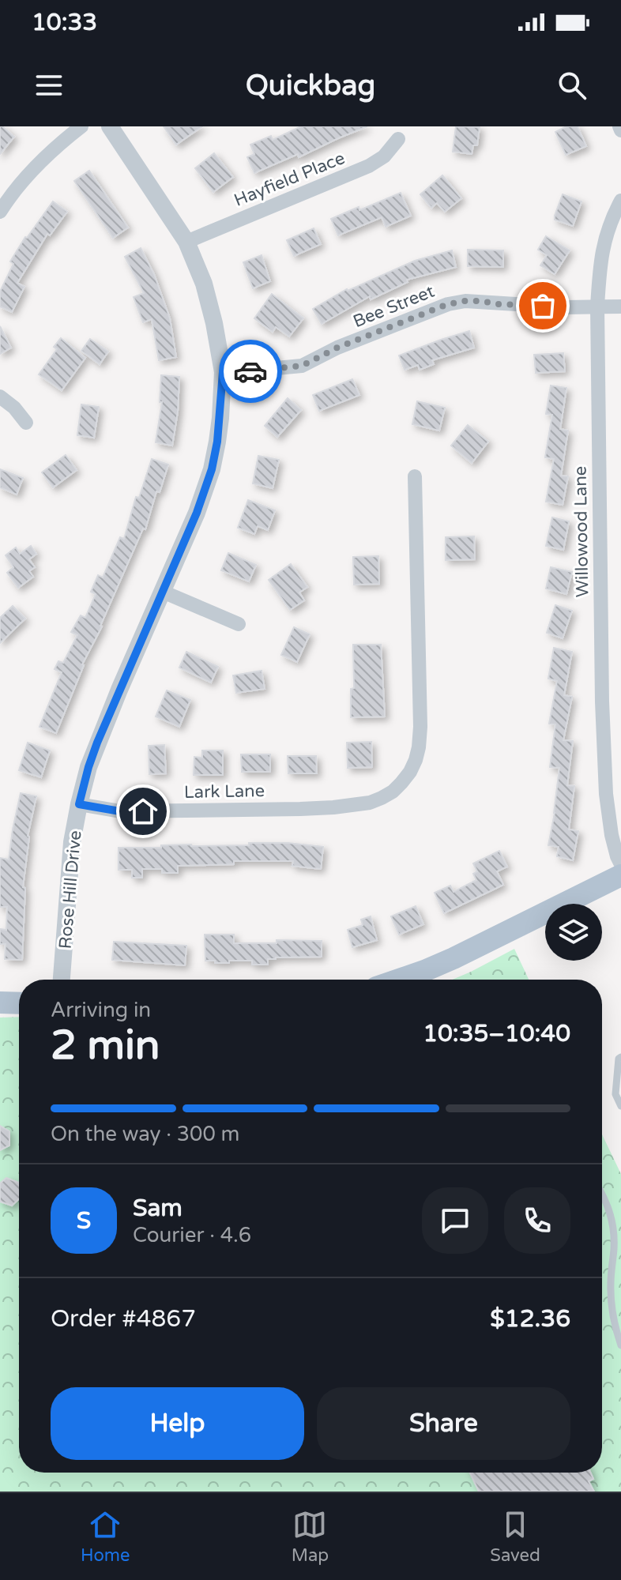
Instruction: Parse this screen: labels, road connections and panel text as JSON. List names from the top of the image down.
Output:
{
  "streets": {
    "street": [
      "Hayfield Place",
      "Bee Street",
      "Willowood Lane",
      "Lark Lane",
      "Rose Hill Drive"
    ]
  },
  "crossings": [
    ["Hayfield Place", "Rose Hill Drive"],
    ["Bee Street", "Willowood Lane"],
    ["Bee Street", "Rose Hill Drive"],
    ["Lark Lane", "Rose Hill Drive"]
  ],
  "page": {
    "status": "10:33",
    "header": "Quickbag",
    "heading": ["2 min", "Arriving in", "10:35–10:40"],
    "panel": [
      "Sam",
      "Courier · 4.6",
      "Order #4867",
      "$12.36"
    ],
    "bar": "On the way · 300 m",
    "round": "S",
    "buttons": ["Help", "Share"],
    "tabs": ["Home", "Map", "Saved"]
  }
}
